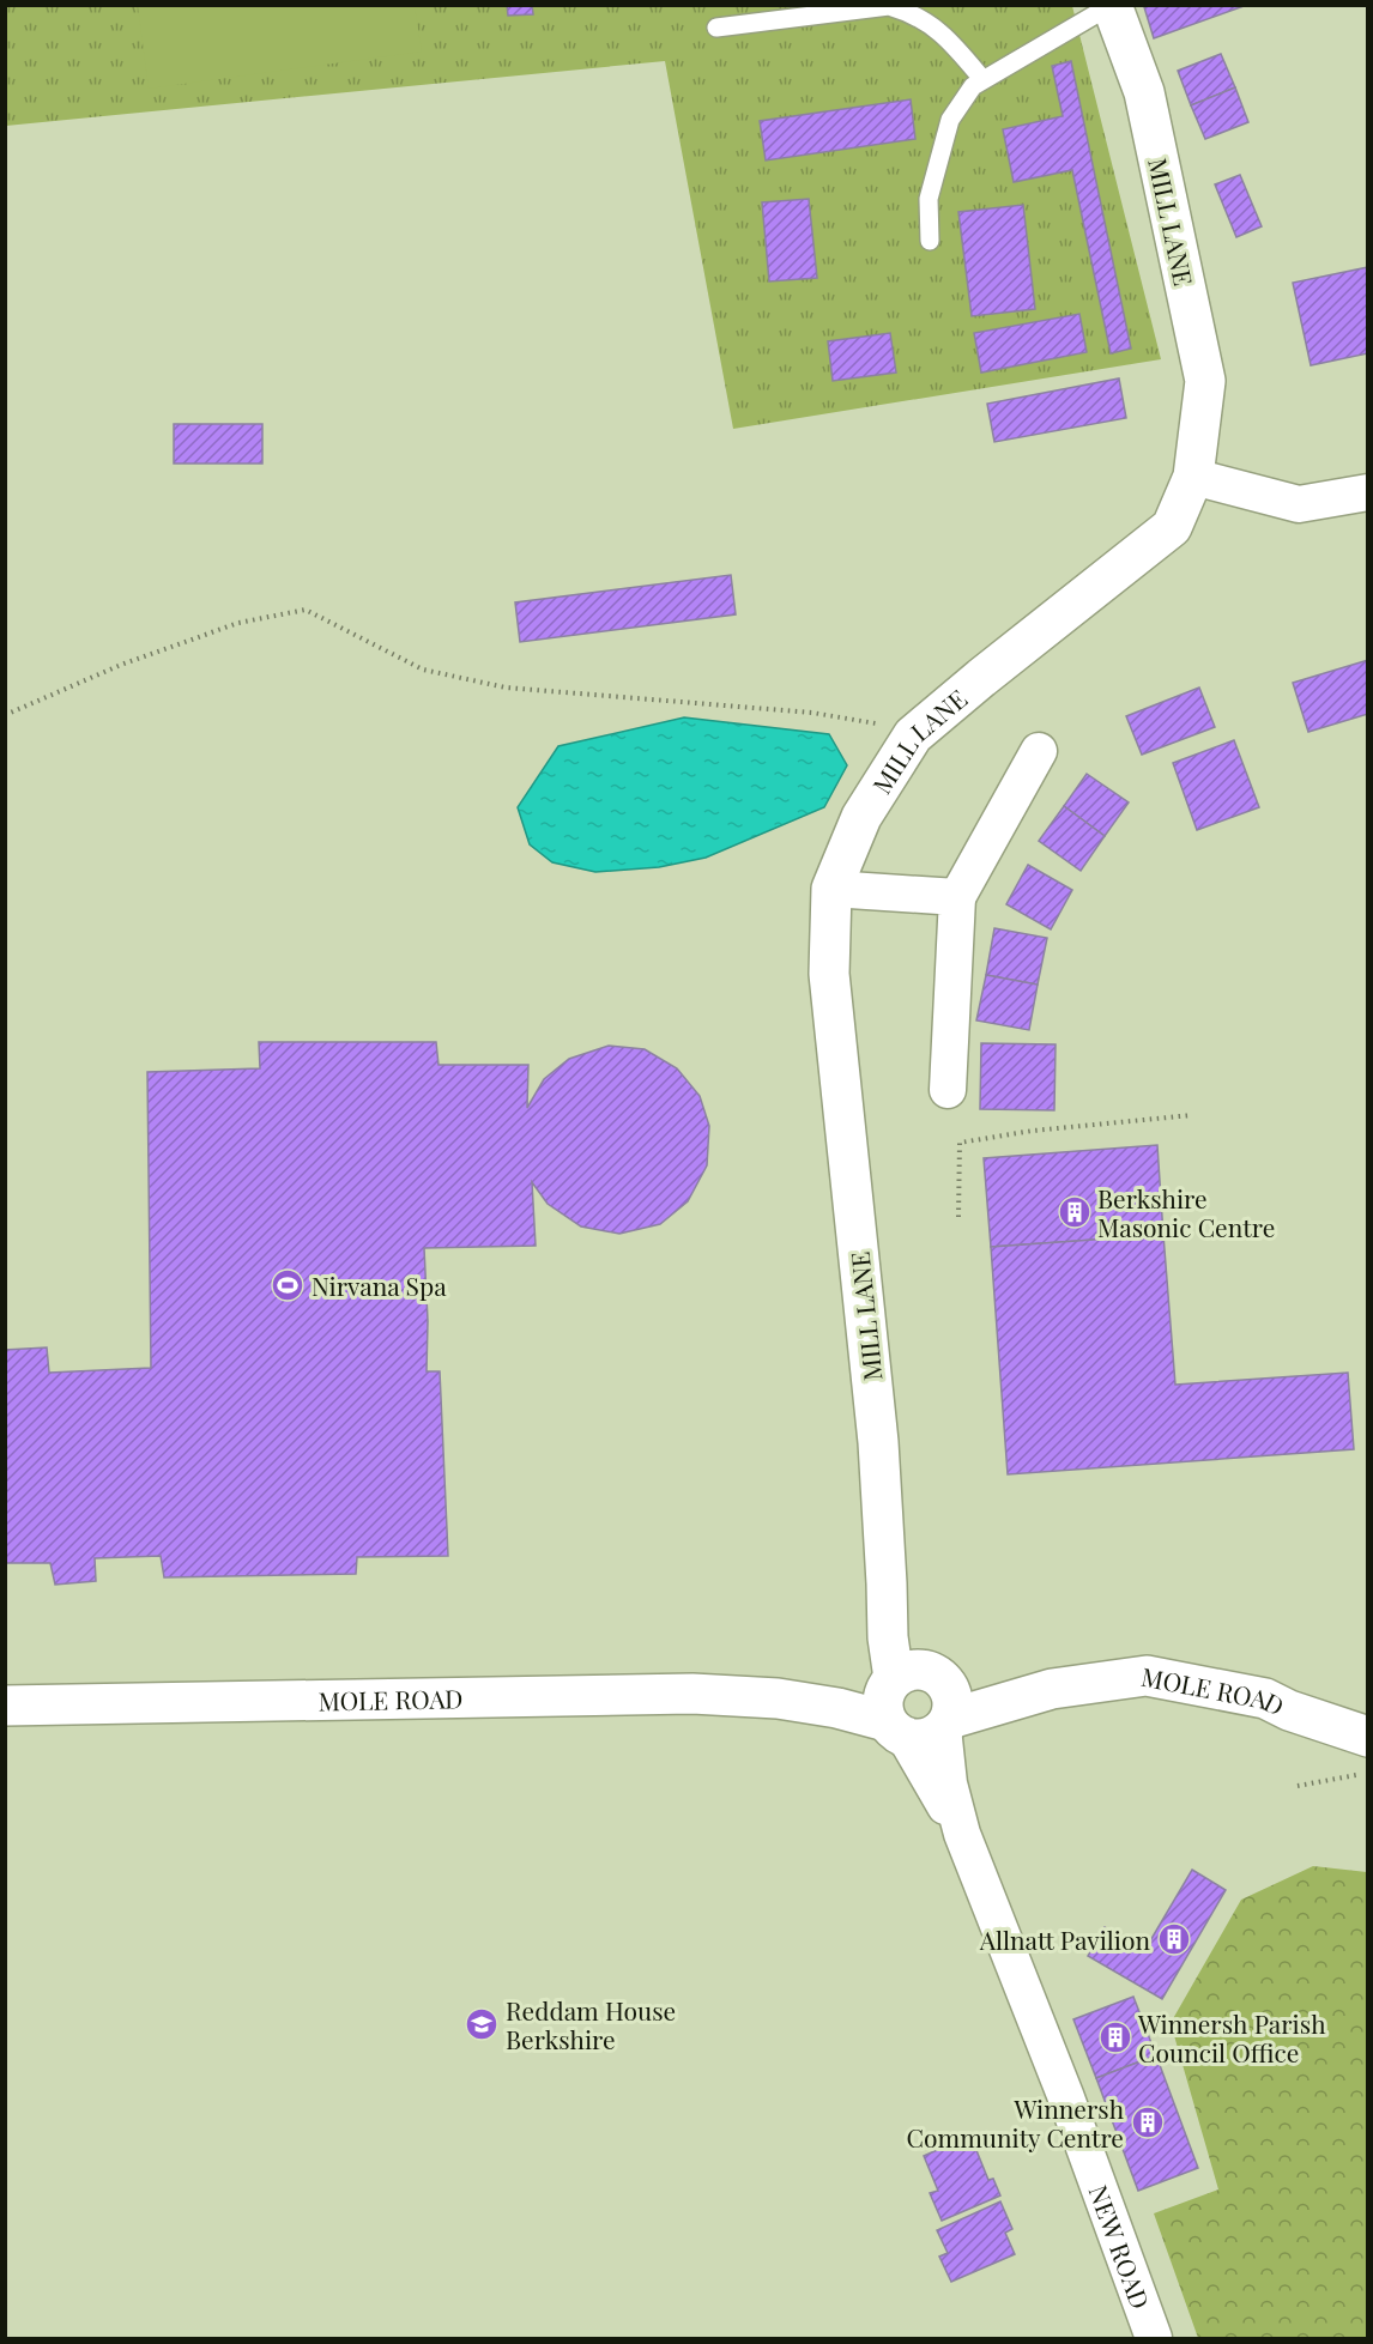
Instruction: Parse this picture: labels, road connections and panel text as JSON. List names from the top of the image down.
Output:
{
  "streets": {
    "street": ["MILL LANE", "MOLE ROAD", "NEW ROAD"]
  },
  "crossings": [
    ["MILL LANE", "MOLE ROAD"],
    ["MILL LANE", "NEW ROAD"],
    ["MOLE ROAD", "NEW ROAD"]
  ],
  "places": {
    "building": [
      "Berkshire Masonic Centre",
      "Allnatt Pavilion",
      "Winnersh Parish Council Office",
      "Winnersh Community Centre"
    ],
    "sports": ["Nirvana Spa"],
    "school or university": ["Reddam House Berkshire"]
  }
}
